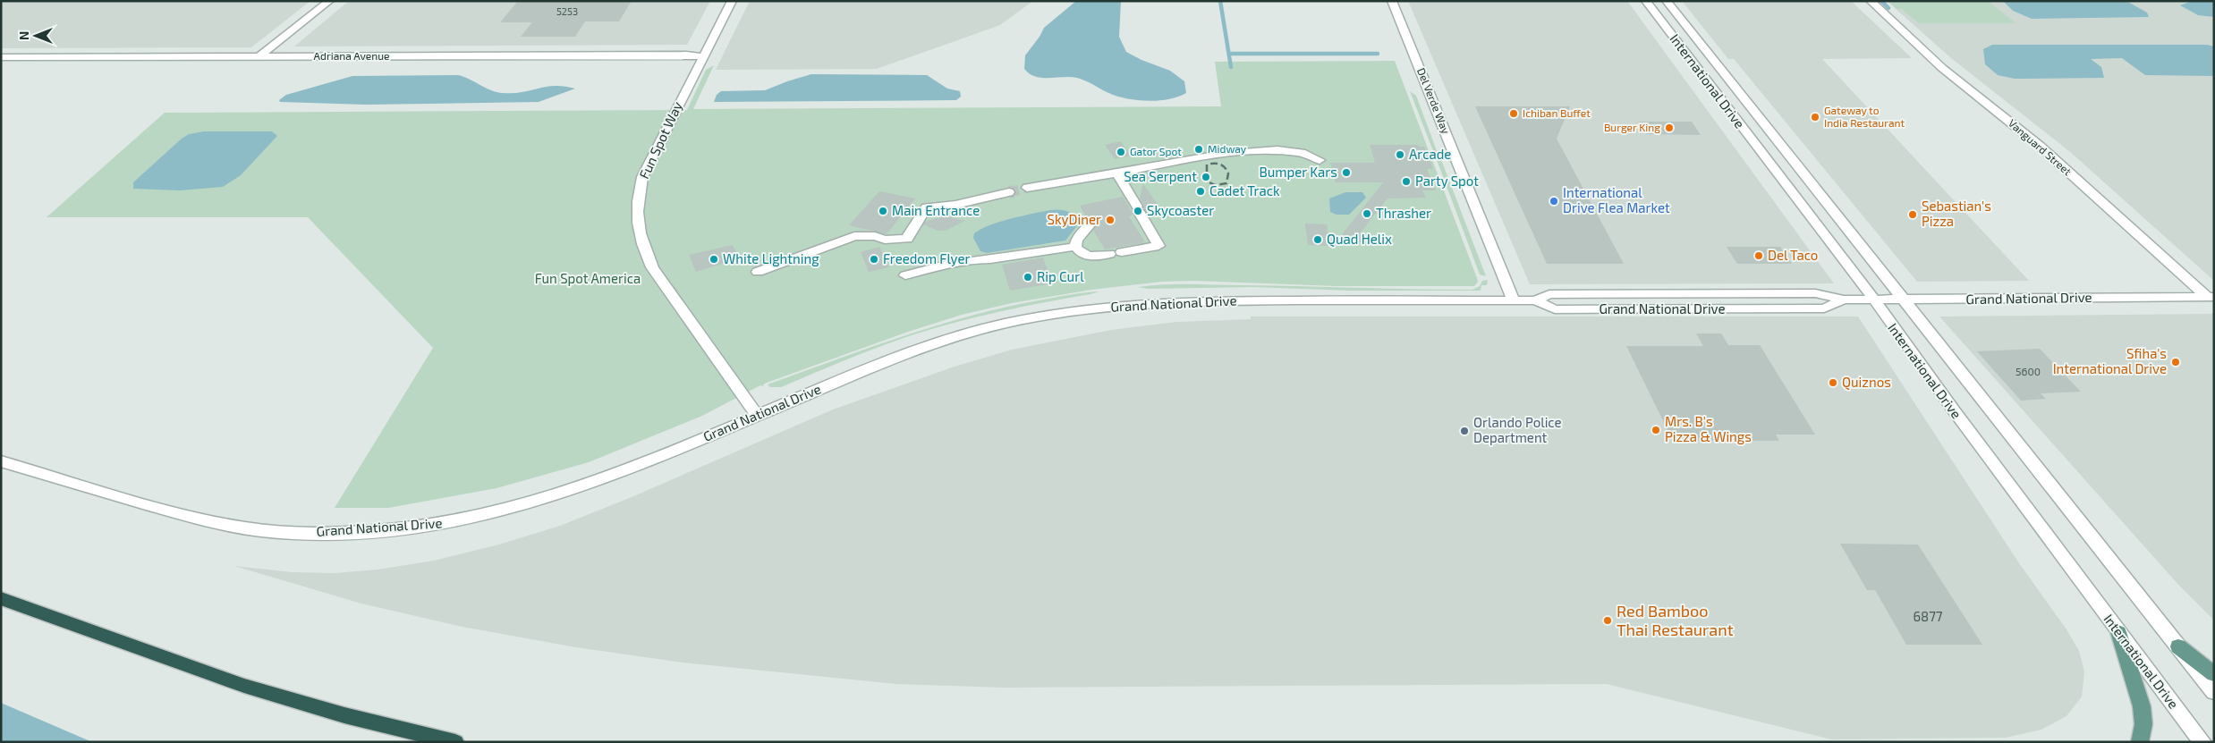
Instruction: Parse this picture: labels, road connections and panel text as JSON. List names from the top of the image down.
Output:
{
  "streets": {
    "street": [
      "Adriana Avenue",
      "International Drive",
      "Del Verde Way",
      "Fun Spot Way",
      "Vanguard Street",
      "Grand National Drive"
    ]
  },
  "crossings": [
    ["Adriana Avenue", "Fun Spot Way"],
    ["International Drive", "Grand National Drive"],
    ["Del Verde Way", "Grand National Drive"],
    ["Fun Spot Way", "Grand National Drive"],
    ["Vanguard Street", "Grand National Drive"]
  ],
  "parks": ["Fun Spot America"],
  "places": [
    "Ichiban Buffet",
    "Gateway to India Restaurant",
    "Burger King",
    "Midway",
    "Gator Spot",
    "Arcade",
    "Bumper Kars",
    "Sea Serpent",
    "Party Spot",
    "Cadet Track",
    "International Drive Flea Market",
    "Main Entrance",
    "Skycoaster",
    "Thrasher",
    "Sebastian's Pizza",
    "SkyDiner",
    "Quad Helix",
    "Del Taco",
    "White Lightning",
    "Freedom Flyer",
    "Rip Curl",
    "Sfiha's International Drive",
    "Quiznos",
    "Mrs. B's Pizza & Wings",
    "Orlando Police Department",
    "Red Bamboo Thai Restaurant"
  ],
  "house_numbers": ["5253", "5600", "6877"],
  "north": "left"
}
